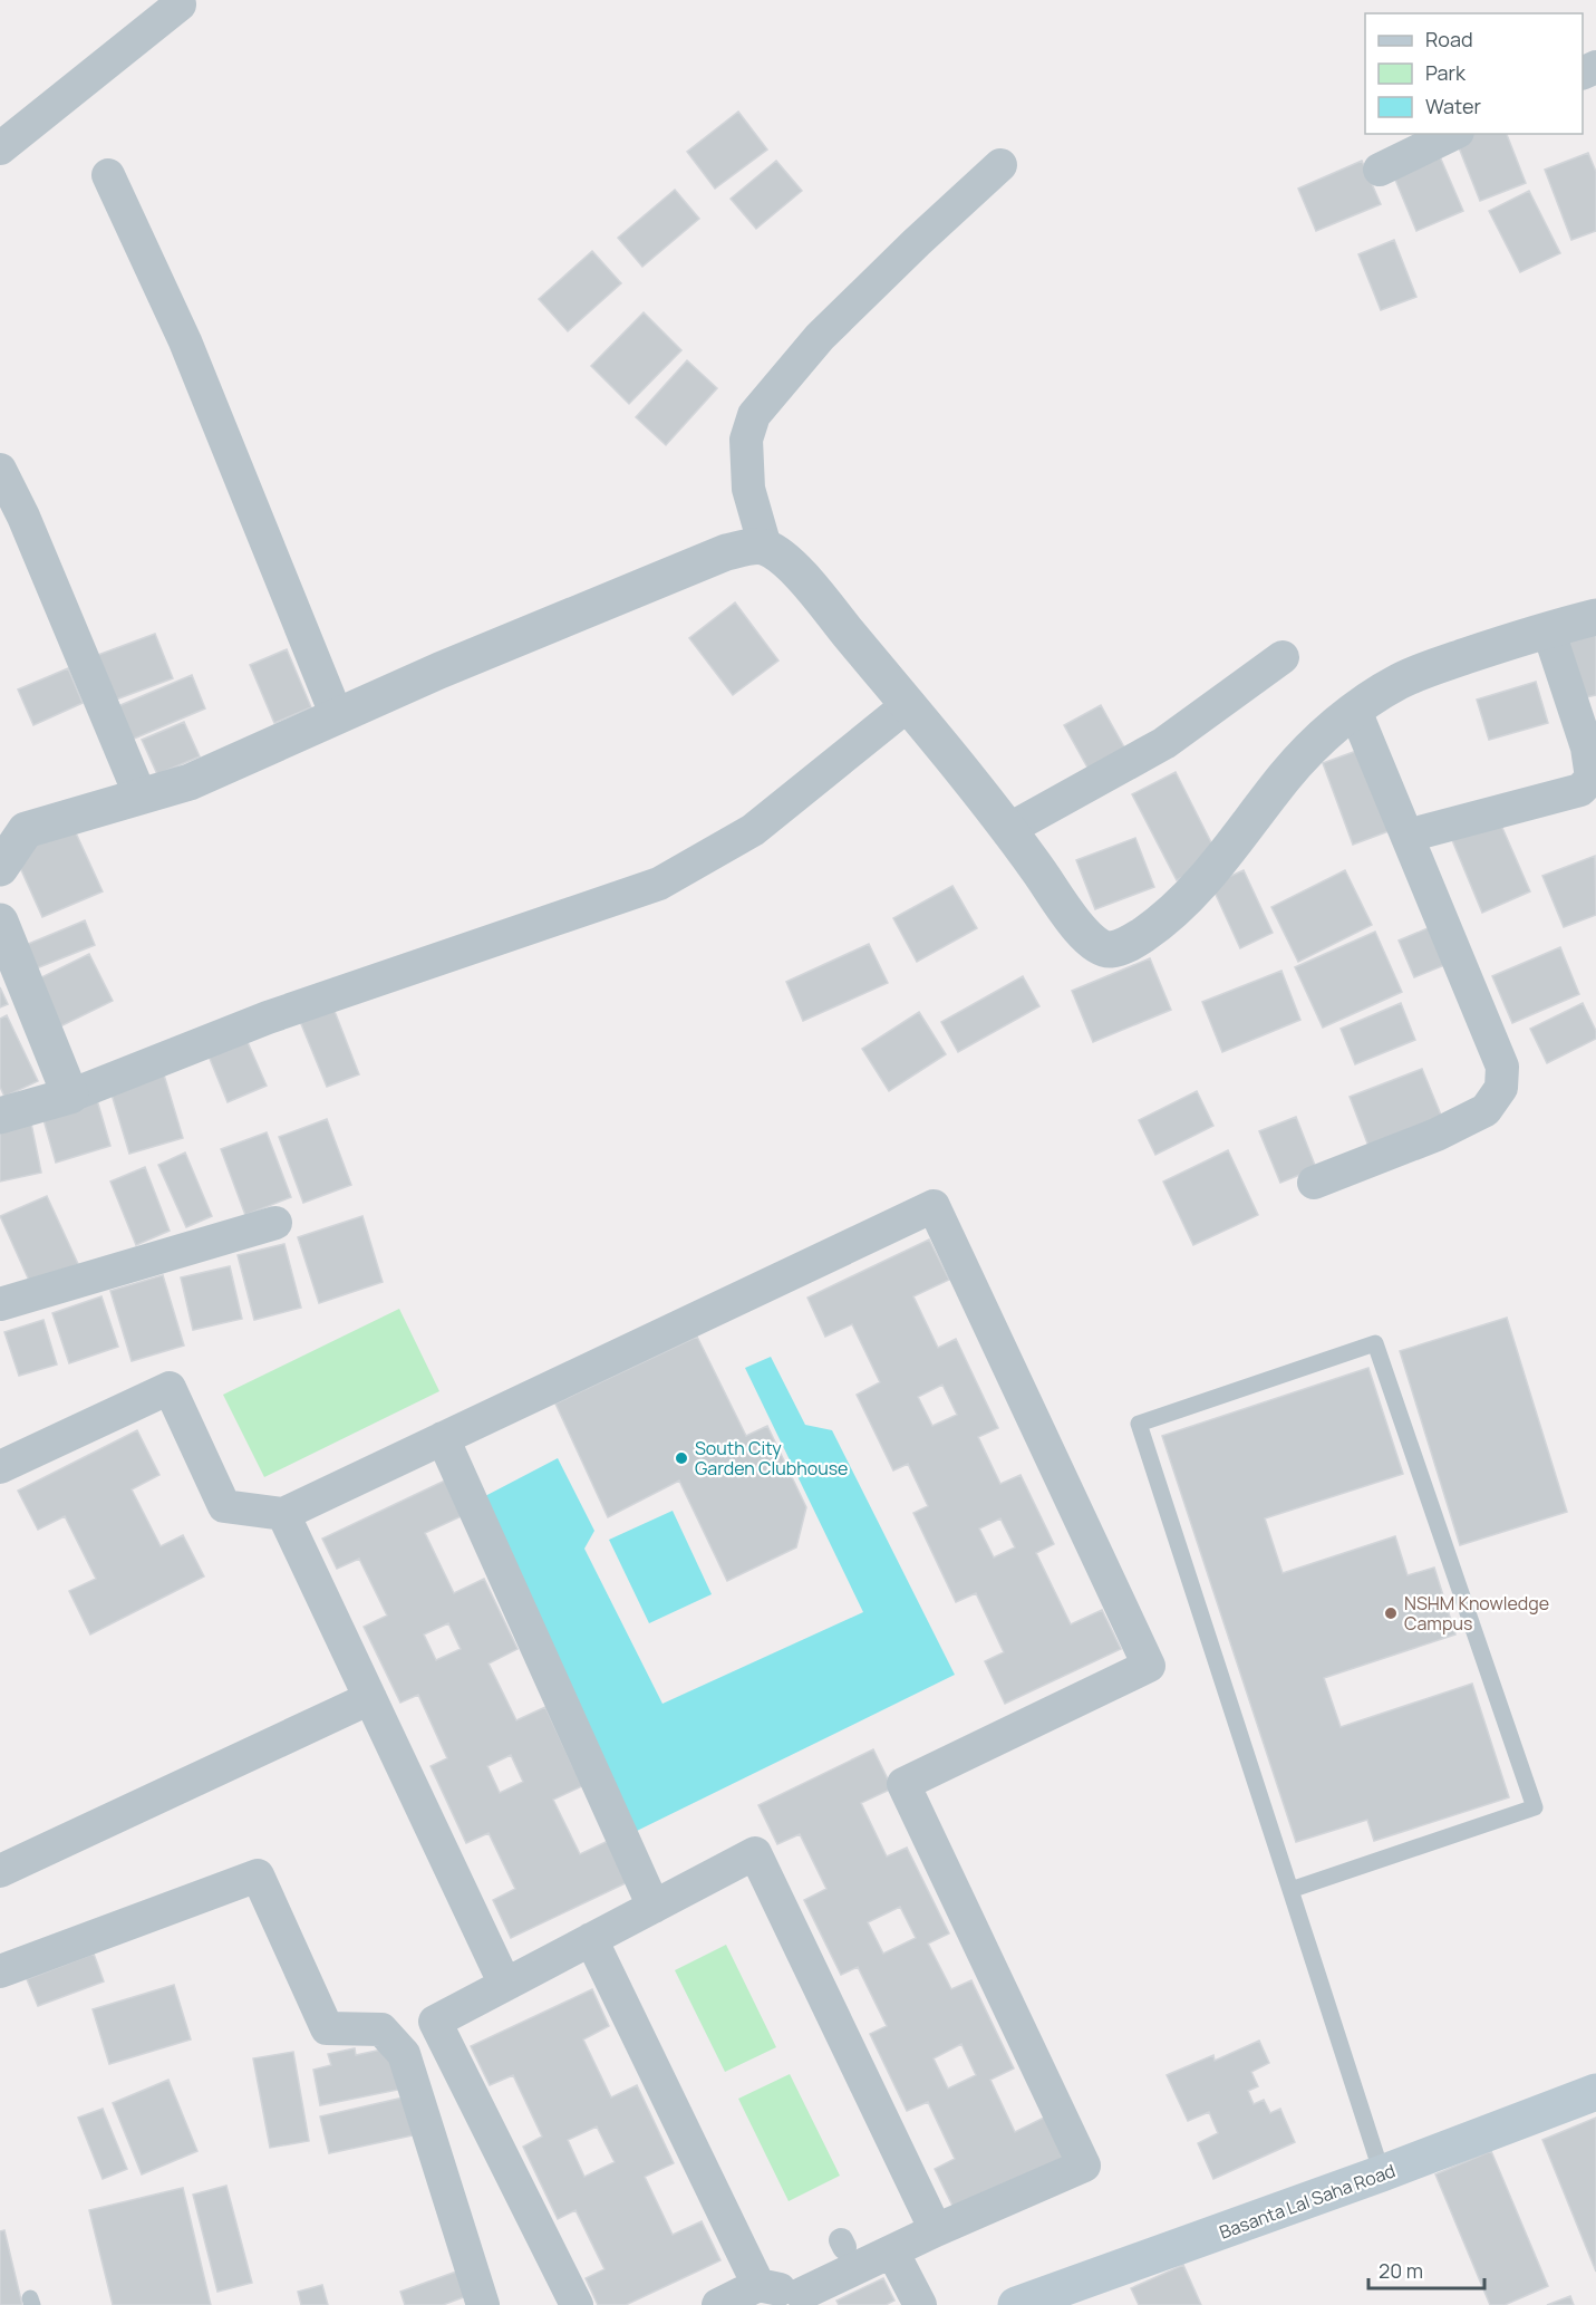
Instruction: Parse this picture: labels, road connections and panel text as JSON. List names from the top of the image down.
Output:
{
  "streets": {
    "main road": ["Basanta Lal Saha Road"]
  },
  "places": ["South City Garden Clubhouse", "NSHM Knowledge Campus"],
  "legend": ["Road", "Park", "Water"],
  "scale_bar": "20 m"
}
